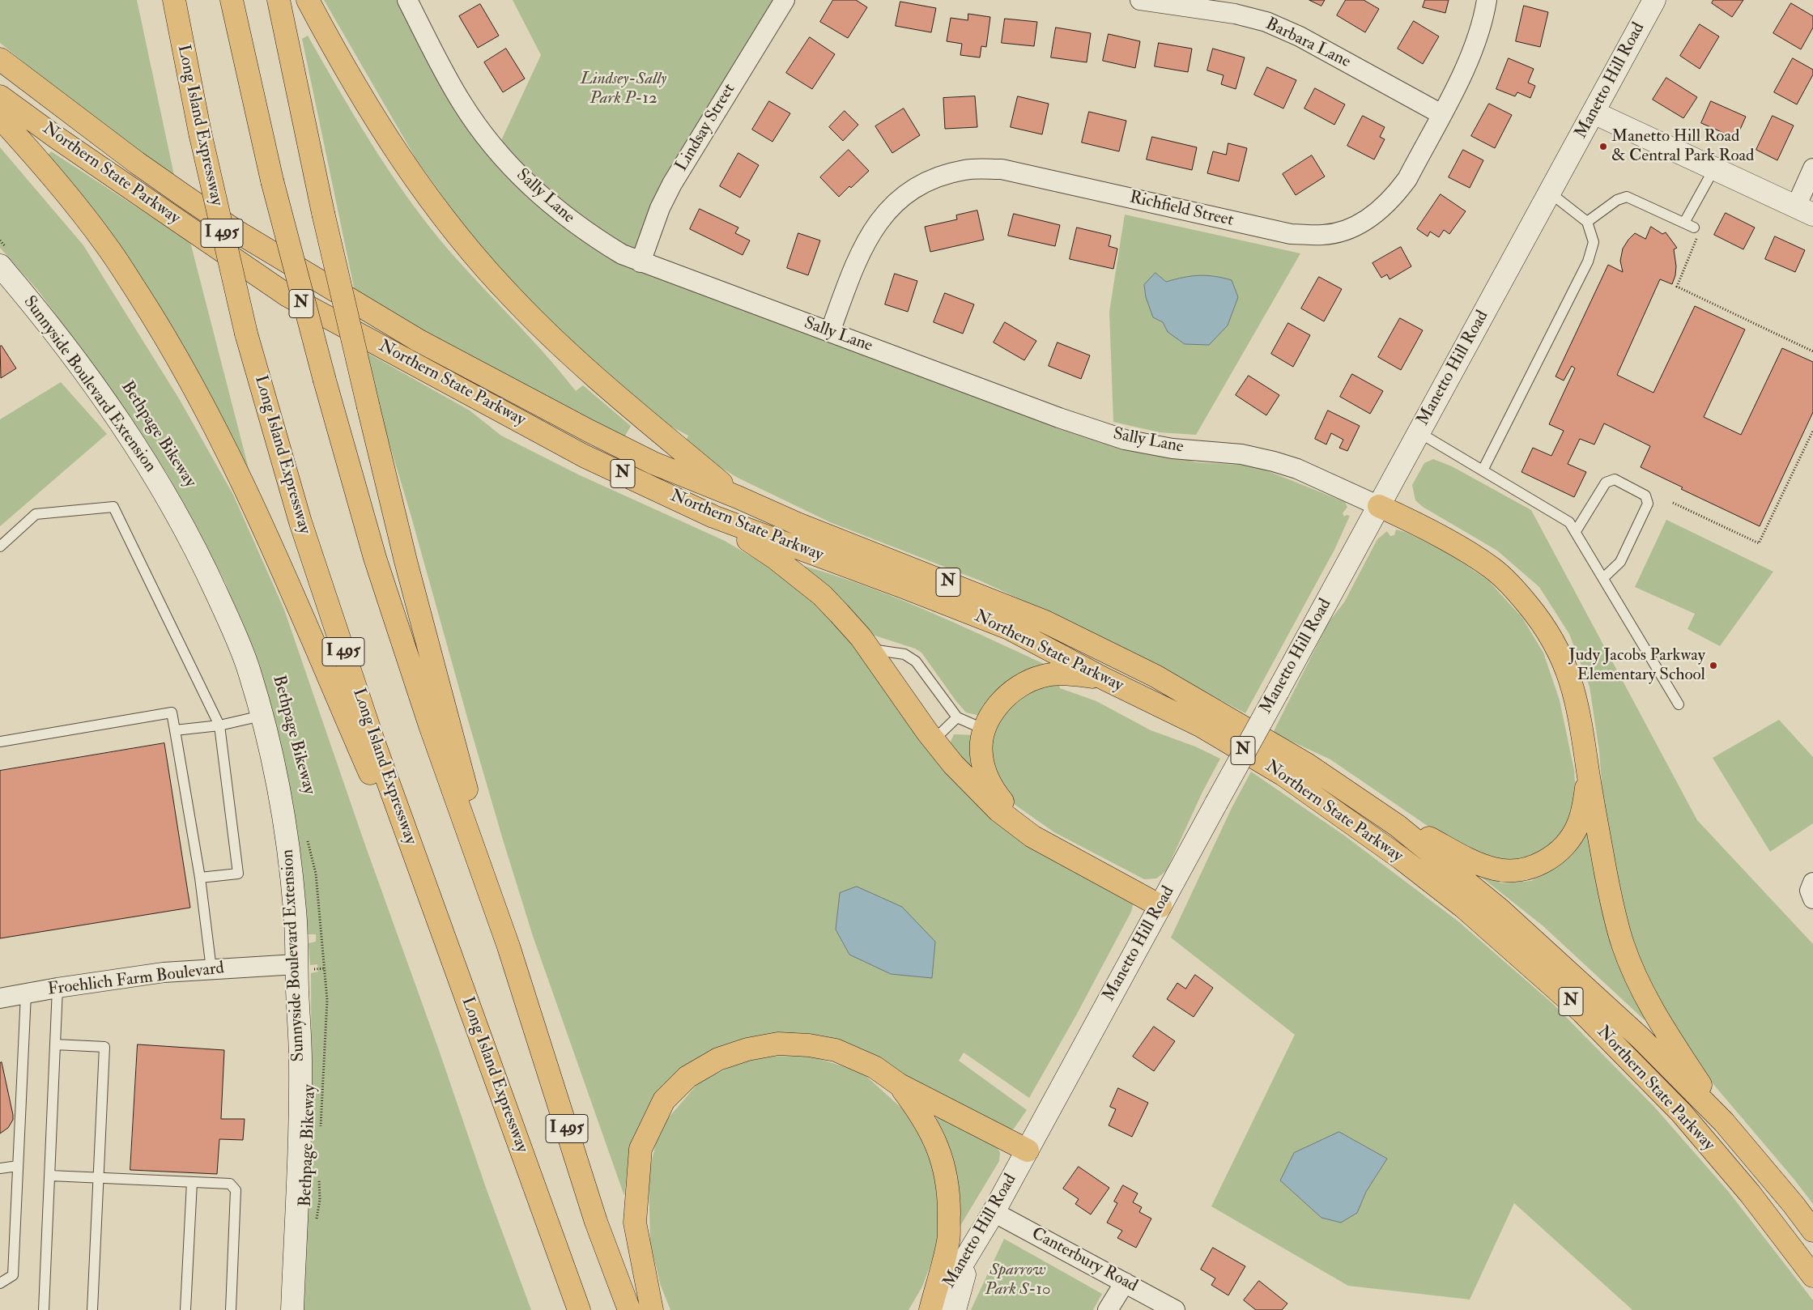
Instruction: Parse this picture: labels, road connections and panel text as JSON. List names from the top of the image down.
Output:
{
  "streets": {
    "highway": [
      "Long Island Expressway",
      "Northern State Parkway",
      "I 495",
      "N"
    ],
    "main road": ["Manetto Hill Road", "Sunnyside Boulevard Extension"],
    "street": [
      "Barbara Lane",
      "Lindsay Street",
      "Sally Lane",
      "Richfield Street",
      "Froehlich Farm Boulevard",
      "Canterbury Road"
    ],
    "path": ["Bethpage Bikeway"]
  },
  "crossings": [
    ["Barbara Lane", "Richfield Street"],
    ["Manetto Hill Road", "Sally Lane"],
    ["Manetto Hill Road", "Canterbury Road"],
    ["Lindsay Street", "Sally Lane"],
    ["Sally Lane", "Richfield Street"],
    ["Sunnyside Boulevard Extension", "Froehlich Farm Boulevard"]
  ],
  "parks": ["Lindsey-Sally Park P-12", "Sparrow Park S-10"],
  "places": ["Manetto Hill Road & Central Park Road", "Judy Jacobs Parkway Elementary School"]
}
